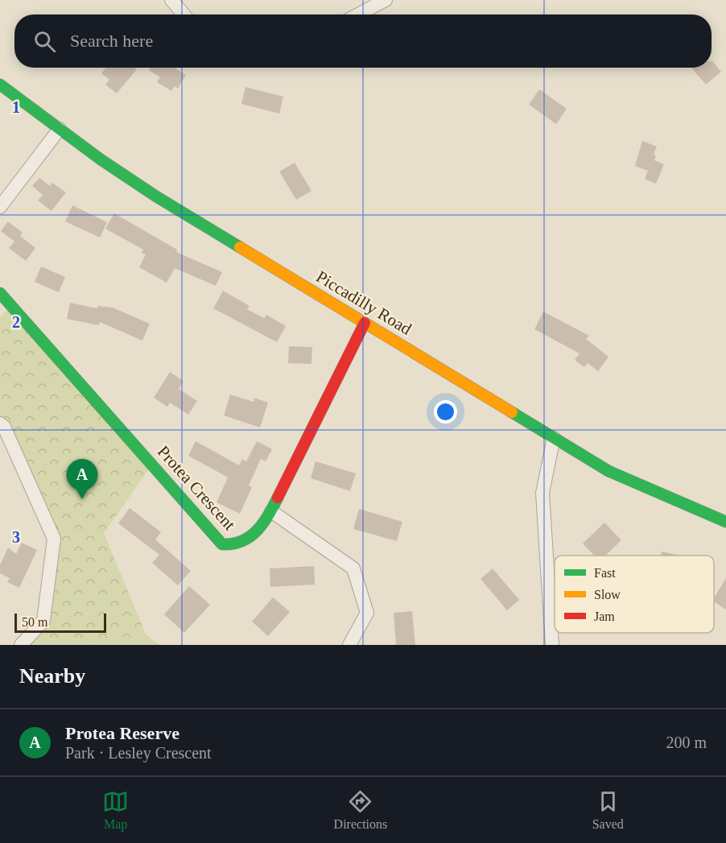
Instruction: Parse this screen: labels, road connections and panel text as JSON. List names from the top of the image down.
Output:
{
  "streets": {
    "main road": ["Piccadilly Road", "Protea Crescent"]
  },
  "crossings": [
    ["Piccadilly Road", "Protea Crescent"]
  ],
  "legend": ["Fast", "Slow", "Jam"],
  "scale_bar": "50 m",
  "page": {
    "search": "Search here",
    "pins": "A",
    "scale": "50 m",
    "heading": "Nearby",
    "list": [
      {
        "mark": "A",
        "name": "Protea Reserve",
        "note": "Park · Lesley Crescent",
        "value": "200 m"
      }
    ],
    "nav": ["Map", "Directions", "Saved"]
  },
  "grid": {
    "rows": ["1", "2", "3"]
  }
}
